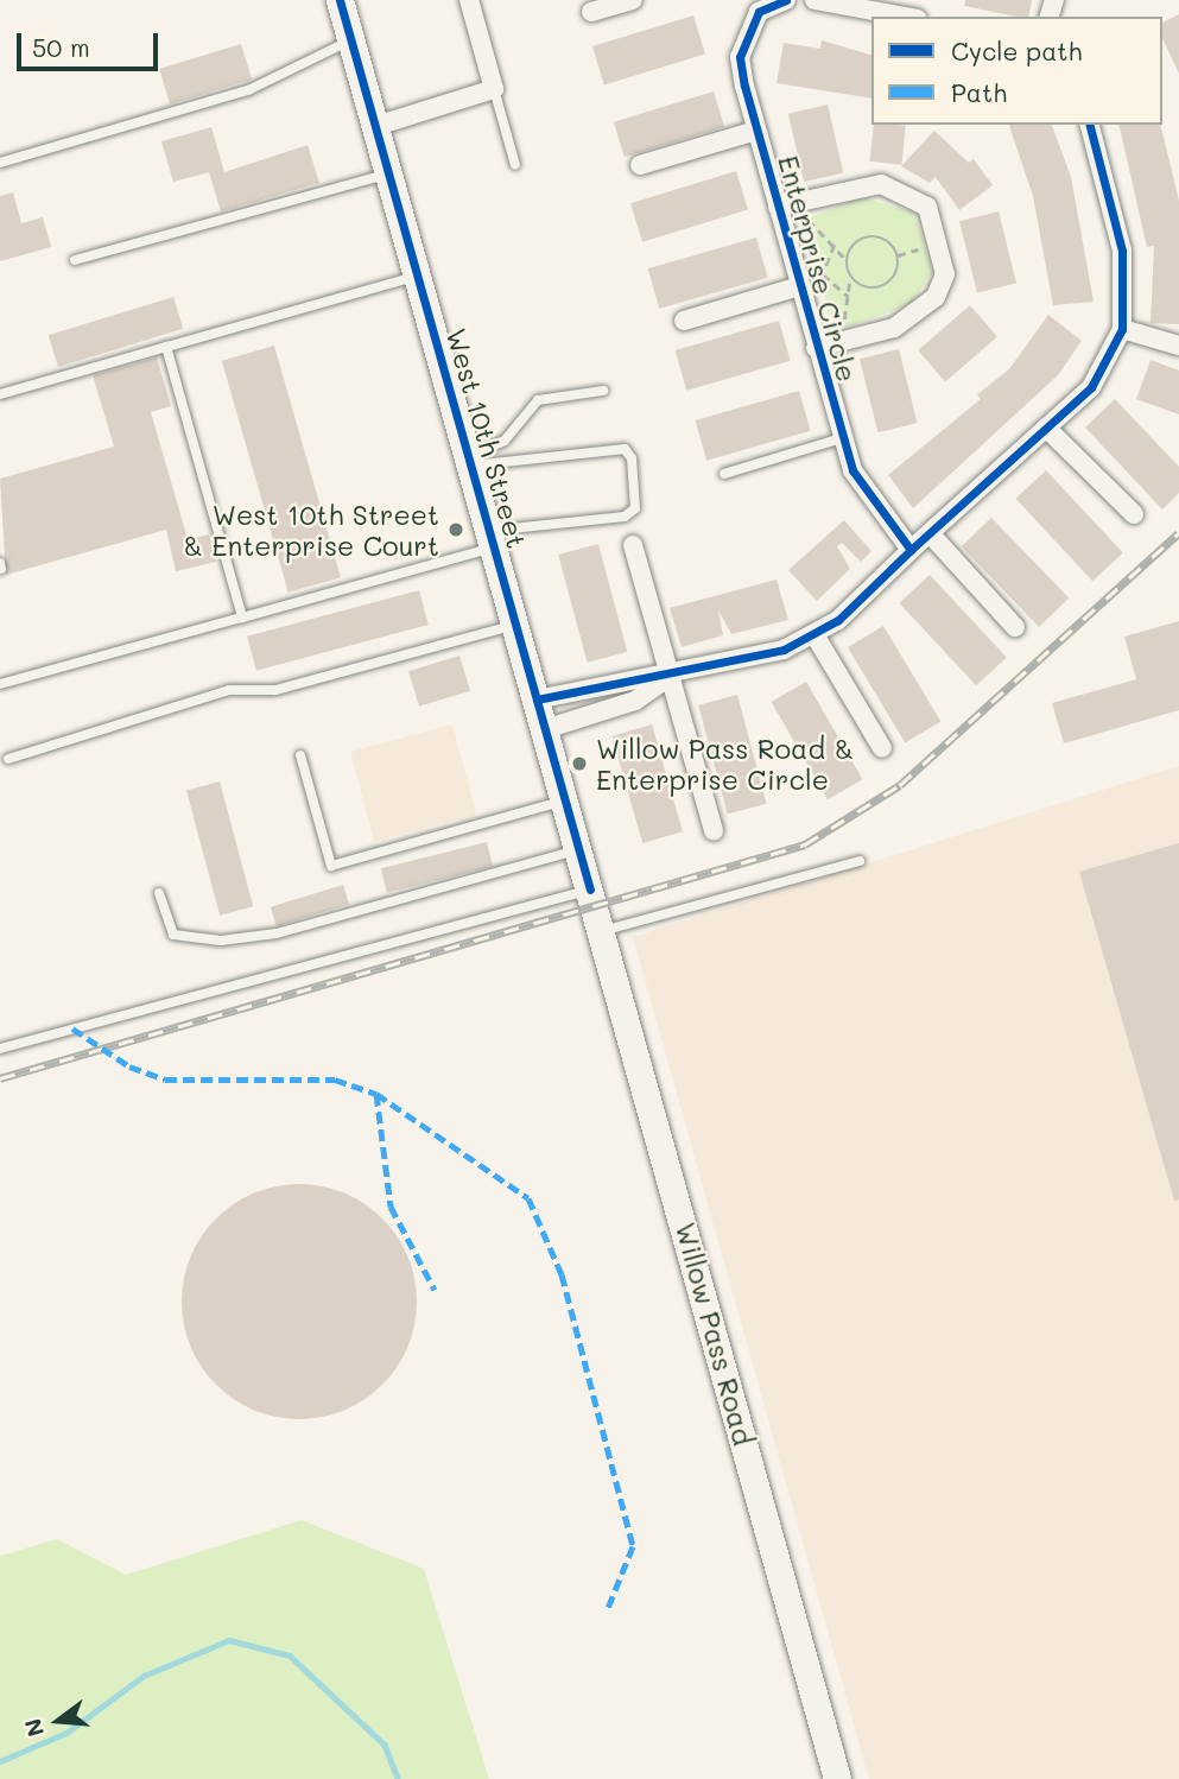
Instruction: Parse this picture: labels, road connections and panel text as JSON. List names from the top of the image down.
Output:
{
  "streets": {
    "main road": ["West 10th Street", "Willow Pass Road"],
    "street": ["Enterprise Circle"]
  },
  "crossings": [
    ["West 10th Street", "Willow Pass Road"]
  ],
  "places": ["West 10th Street & Enterprise Court", "Willow Pass Road & Enterprise Circle"],
  "legend": ["Cycle path", "Path"],
  "scale_bar": "50 m",
  "north": "left"
}
